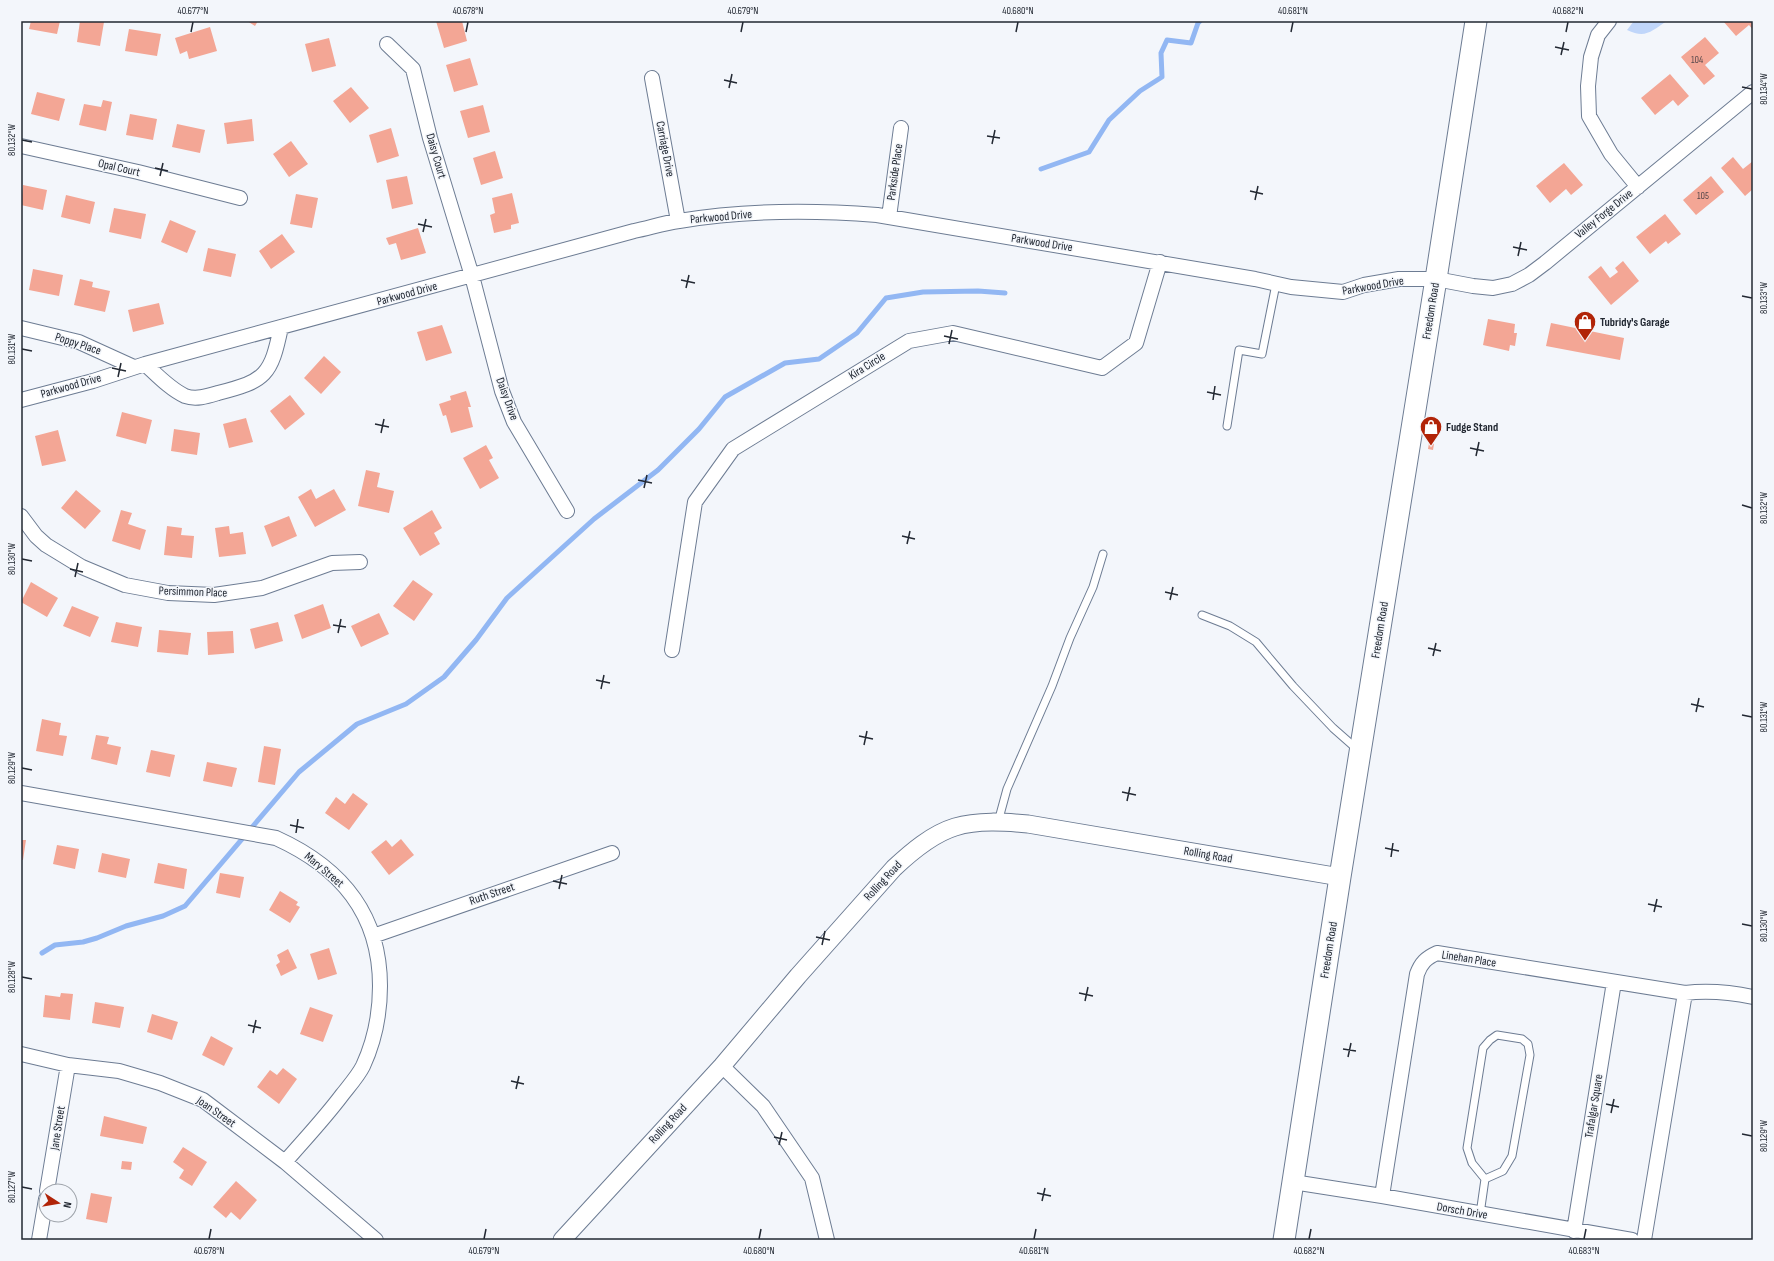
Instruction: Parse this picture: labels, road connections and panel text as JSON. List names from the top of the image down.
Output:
{
  "streets": {
    "main road": ["Freedom Road"],
    "street": [
      "Carriage Drive",
      "Daisy Court",
      "Opal Court",
      "Parkside Place",
      "Valley Forge Drive",
      "Parkwood Drive",
      "Poppy Place",
      "Kira Circle",
      "Daisy Drive",
      "Persimmon Place",
      "Rolling Road",
      "Mary Street",
      "Ruth Street",
      "Linehan Place",
      "Trafalgar Square",
      "Joan Street",
      "Jane Street",
      "Dorsch Drive"
    ]
  },
  "crossings": [
    ["Carriage Drive", "Parkwood Drive"],
    ["Daisy Court", "Parkwood Drive"],
    ["Daisy Court", "Daisy Drive"],
    ["Parkside Place", "Parkwood Drive"],
    ["Valley Forge Drive", "Parkwood Drive"],
    ["Valley Forge Drive", "Freedom Road"],
    ["Parkwood Drive", "Freedom Road"],
    ["Parkwood Drive", "Poppy Place"],
    ["Parkwood Drive", "Kira Circle"],
    ["Parkwood Drive", "Daisy Drive"],
    ["Freedom Road", "Rolling Road"],
    ["Freedom Road", "Dorsch Drive"],
    ["Mary Street", "Ruth Street"],
    ["Mary Street", "Joan Street"],
    ["Linehan Place", "Trafalgar Square"],
    ["Linehan Place", "Dorsch Drive"],
    ["Trafalgar Square", "Dorsch Drive"],
    ["Joan Street", "Jane Street"]
  ],
  "places": {
    "shop": ["Tubridy's Garage", "Fudge Stand"]
  },
  "house_numbers": ["104", "105"],
  "north": "right",
  "coordinates": [
    "40.677°N",
    "40.678°N",
    "40.679°N",
    "40.680°N",
    "40.681°N",
    "40.682°N",
    "80.134°W",
    "80.132°W",
    "80.133°W",
    "80.131°W",
    "80.130°W",
    "80.129°W",
    "80.128°W",
    "80.127°W",
    "40.683°N"
  ]
}
